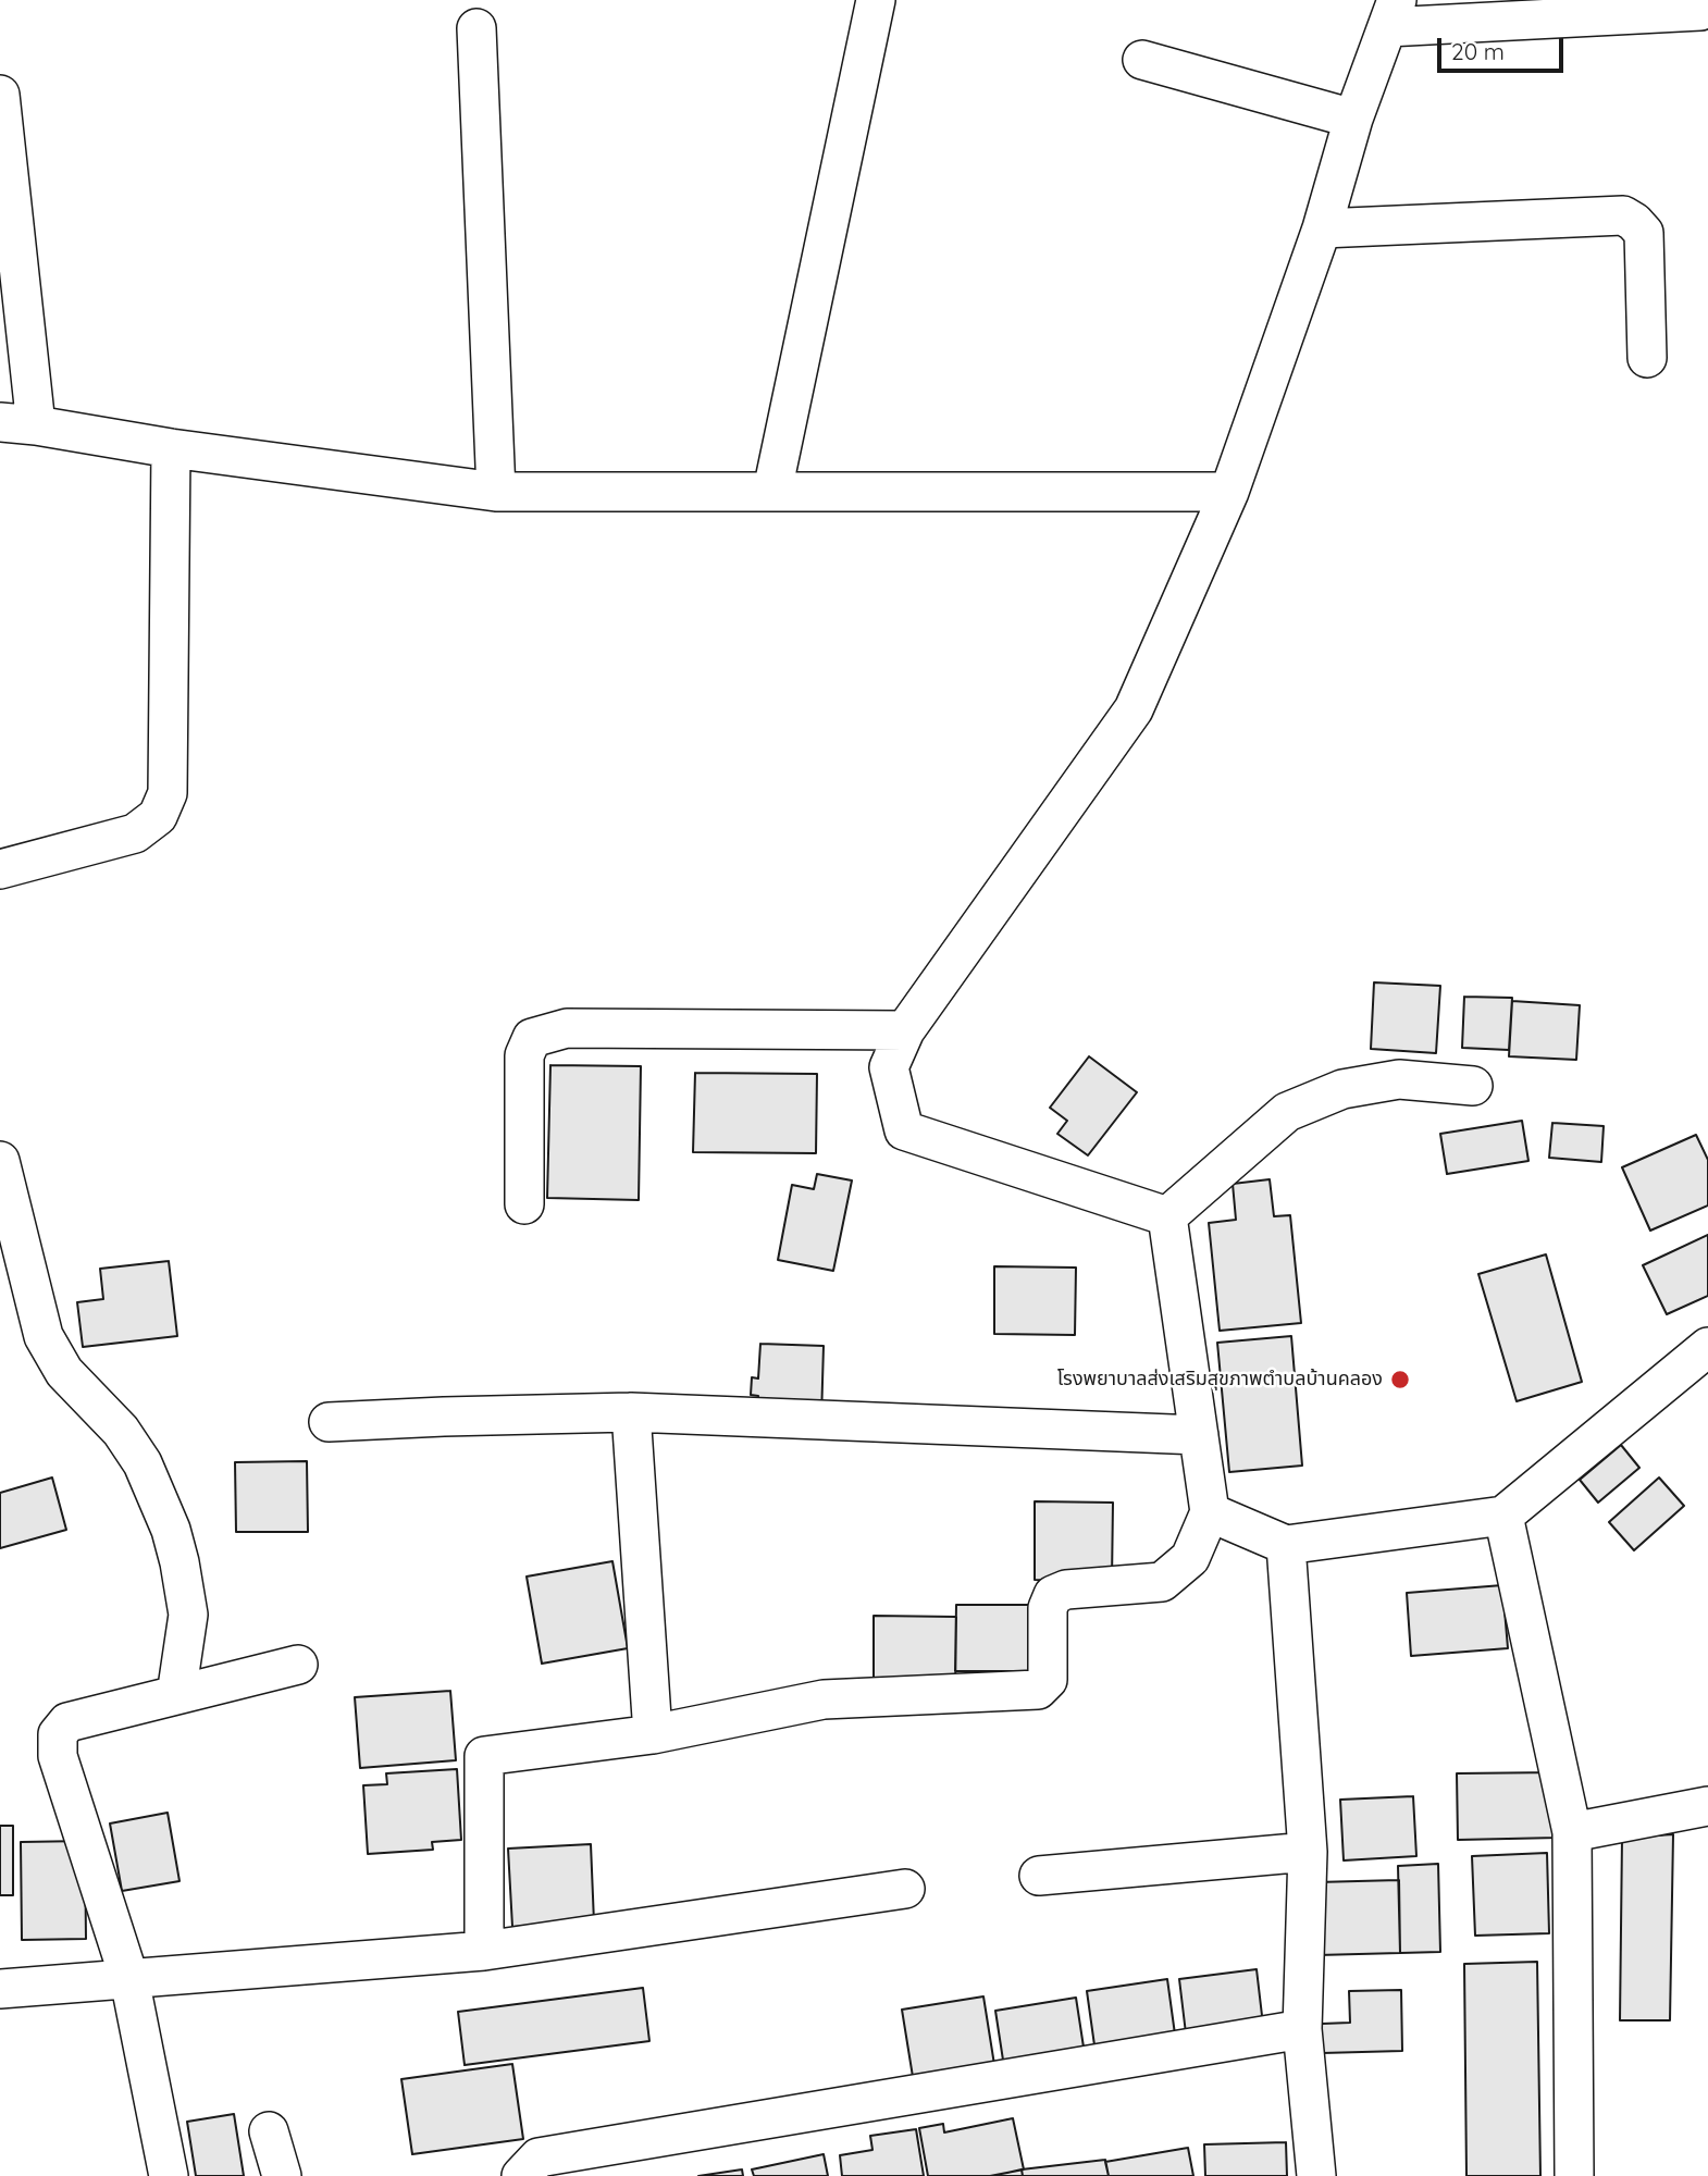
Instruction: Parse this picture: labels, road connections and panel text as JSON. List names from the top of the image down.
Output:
{
  "places": ["โรงพยาบาลส่งเสริมสุขภาพตำบลบ้านคลอง"],
  "scale_bar": "20 m"
}
